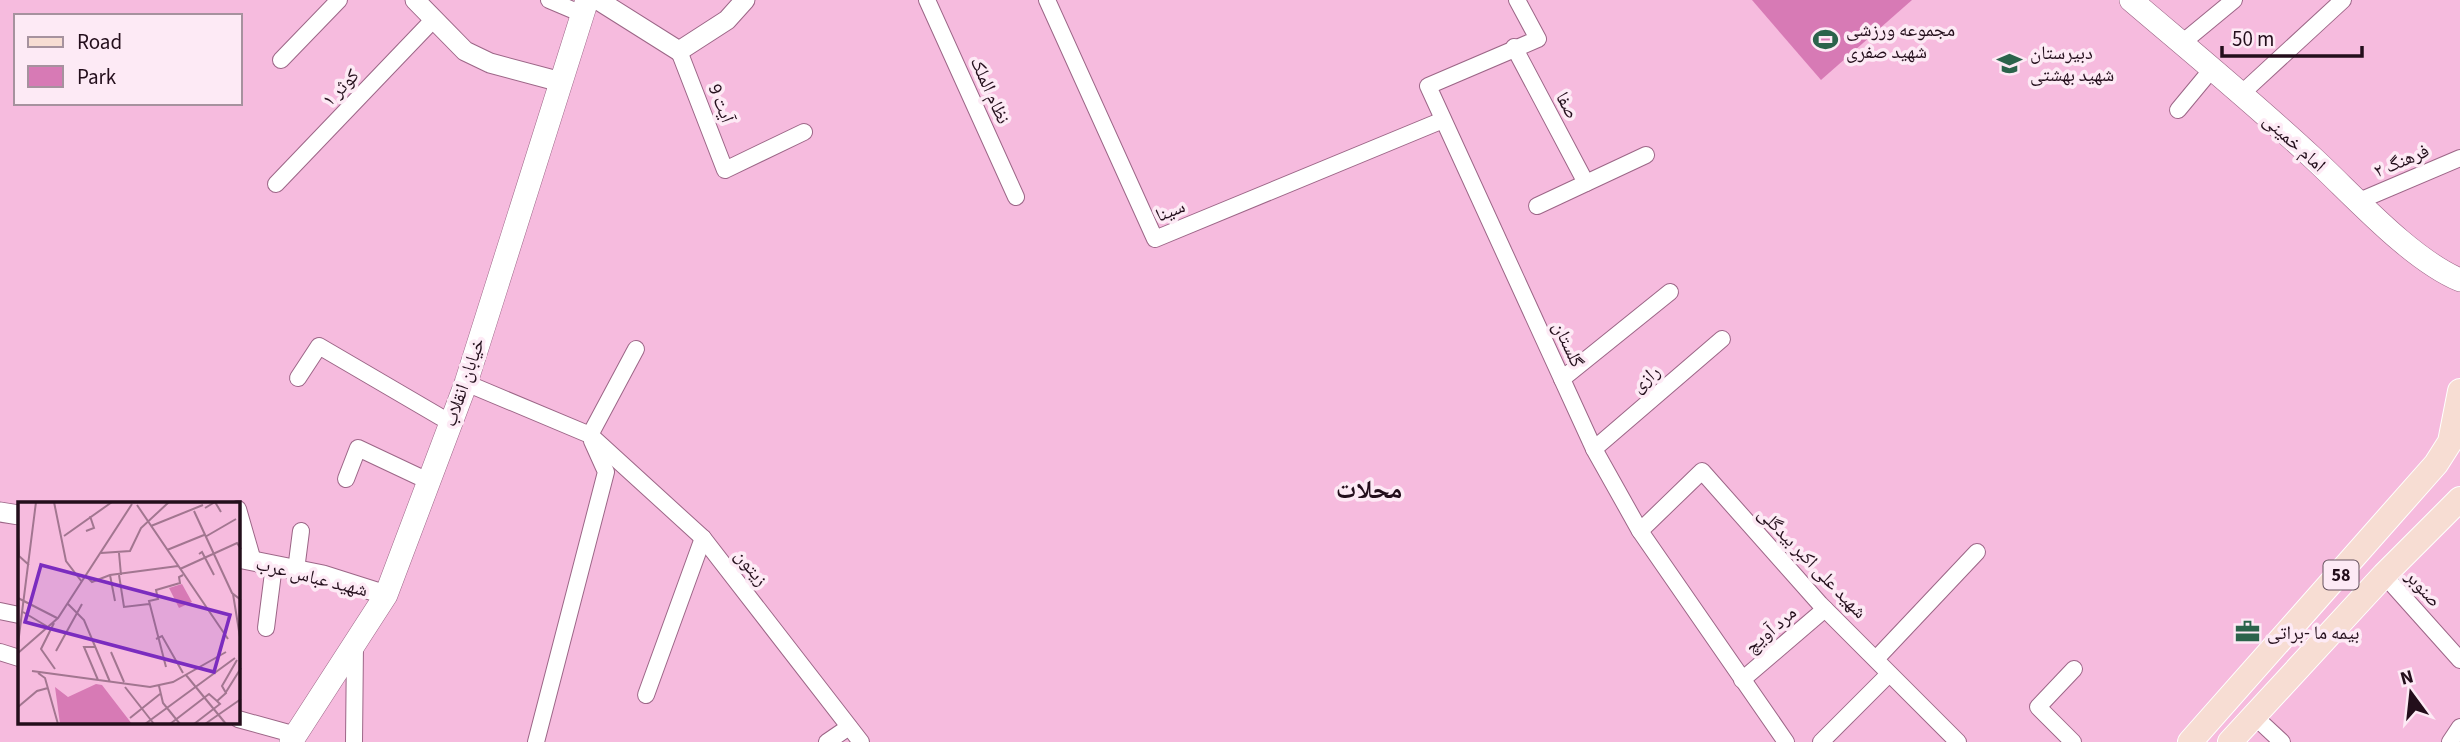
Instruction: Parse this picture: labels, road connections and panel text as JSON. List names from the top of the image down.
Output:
{
  "streets": {
    "main road": ["امام خمینی", "خیابان انقلاب", "58"],
    "street": [
      "کوثر ۱",
      "نظام الملک",
      "آیت 9",
      "صفا",
      "فرهنگ ۲",
      "سینا",
      "گلستان",
      "رازی",
      "شهید علی اکبر بیدگلی",
      "زیتون",
      "شهید عباس عرب",
      "صنوبر",
      "مرد آویچ"
    ]
  },
  "crossings": [
    ["صفا", "گلستان"],
    ["امام خمینی", "فرهنگ ۲"],
    ["سینا", "گلستان"],
    ["گلستان", "رازی"],
    ["گلستان", "شهید علی اکبر بیدگلی"],
    ["گلستان", "مرد آویچ"],
    ["خیابان انقلاب", "زیتون"],
    ["خیابان انقلاب", "شهید عباس عرب"],
    ["شهید علی اکبر بیدگلی", "مرد آویچ"],
    ["58", "صنوبر"]
  ],
  "districts": ["محلات"],
  "places": {
    "sports": ["مجموعه ورزشی شهید صفری"],
    "school or university": ["دبیرستان شهید بهشتی"],
    "office": ["بیمه ما -براتی"]
  },
  "legend": ["Road", "Park"],
  "scale_bar": "50 m",
  "north": "top"
}
